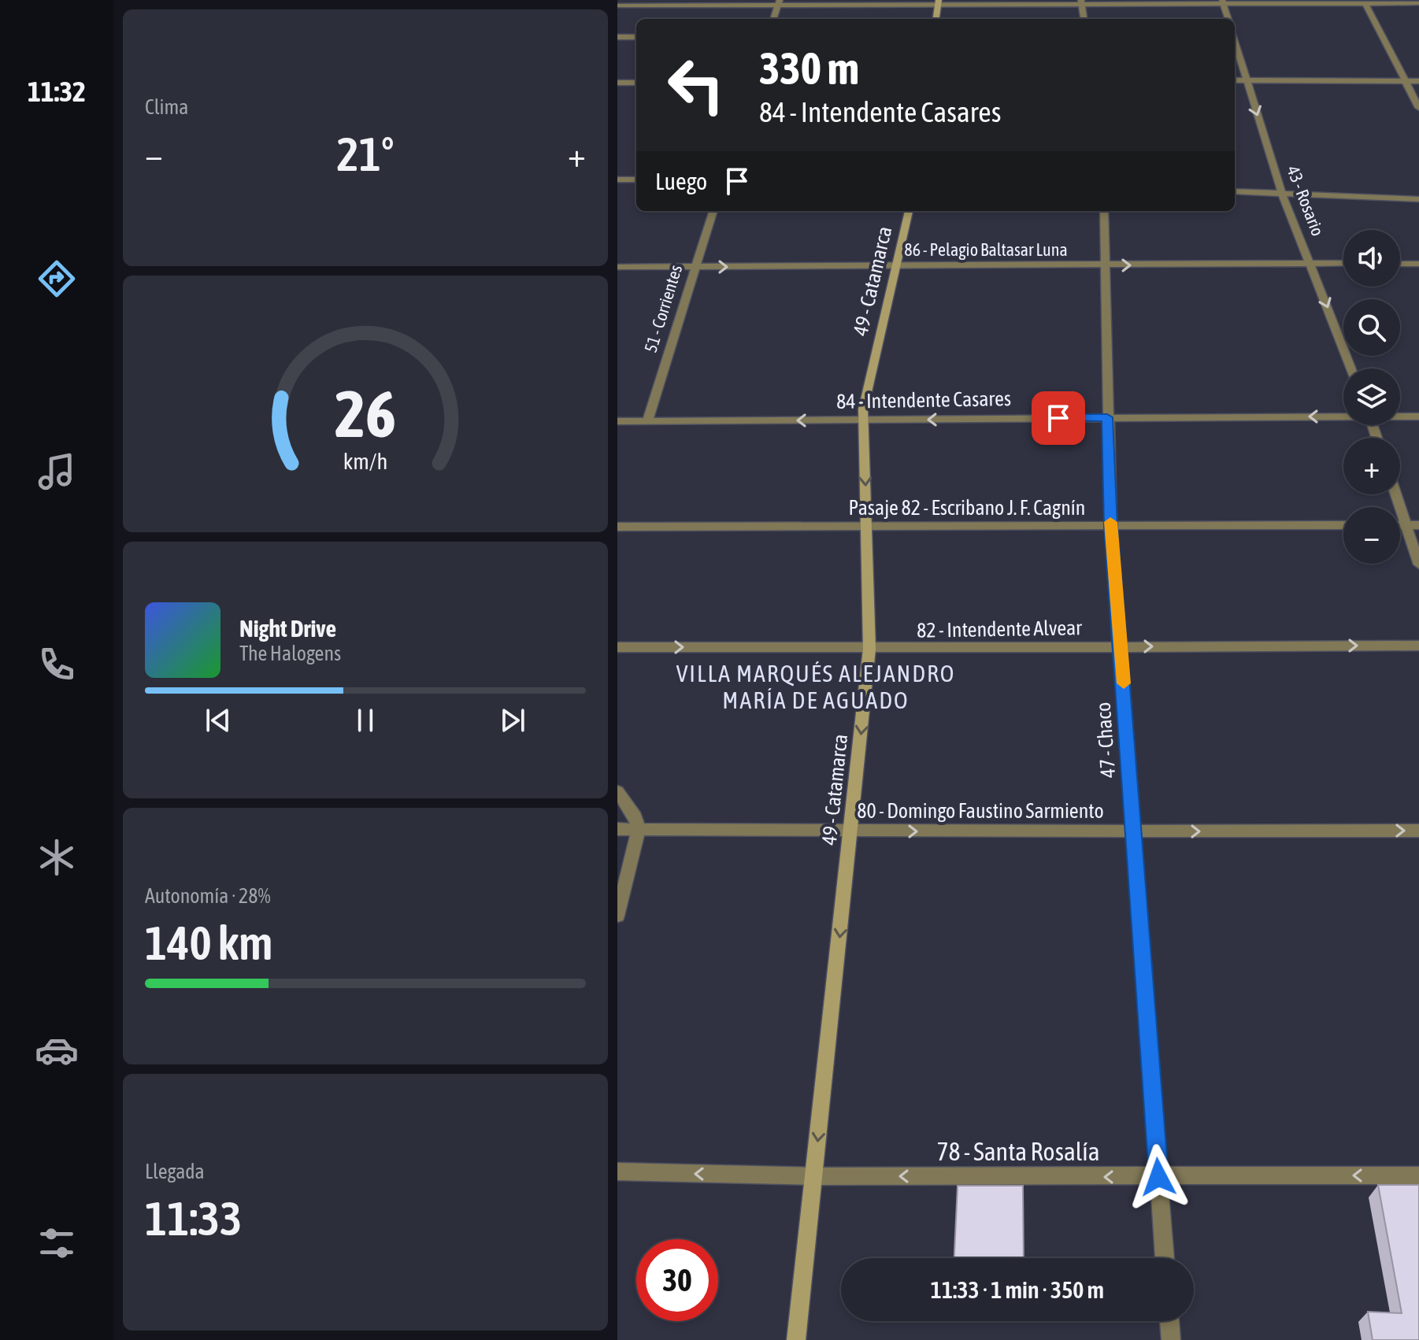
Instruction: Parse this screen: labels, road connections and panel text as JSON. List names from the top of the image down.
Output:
{
  "streets": {
    "street": [
      "43 - Rosario",
      "86 - Pelagio Baltasar Luna",
      "49 - Catamarca",
      "51 - Corrientes",
      "84 - Intendente Casares",
      "Pasaje 82 - Escribano J. F. Cagnín",
      "82 - Intendente Alvear",
      "47 - Chaco",
      "80 - Domingo Faustino Sarmiento",
      "78 - Santa Rosalía"
    ]
  },
  "crossings": [
    ["43 - Rosario", "86 - Pelagio Baltasar Luna"],
    ["86 - Pelagio Baltasar Luna", "49 - Catamarca"],
    ["86 - Pelagio Baltasar Luna", "51 - Corrientes"],
    ["86 - Pelagio Baltasar Luna", "47 - Chaco"],
    ["49 - Catamarca", "84 - Intendente Casares"],
    ["49 - Catamarca", "Pasaje 82 - Escribano J. F. Cagnín"],
    ["49 - Catamarca", "82 - Intendente Alvear"],
    ["49 - Catamarca", "80 - Domingo Faustino Sarmiento"],
    ["49 - Catamarca", "78 - Santa Rosalía"],
    ["51 - Corrientes", "84 - Intendente Casares"],
    ["84 - Intendente Casares", "47 - Chaco"],
    ["Pasaje 82 - Escribano J. F. Cagnín", "47 - Chaco"],
    ["82 - Intendente Alvear", "47 - Chaco"],
    ["47 - Chaco", "80 - Domingo Faustino Sarmiento"],
    ["47 - Chaco", "78 - Santa Rosalía"]
  ],
  "one_way": [
    "43 - Rosario",
    "86 - Pelagio Baltasar Luna",
    "49 - Catamarca",
    "84 - Intendente Casares",
    "82 - Intendente Alvear",
    "80 - Domingo Faustino Sarmiento",
    "78 - Santa Rosalía"
  ],
  "districts": ["VILLA MARQUÉS ALEJANDRO MARÍA DE AGUADO"],
  "page": {
    "tabs": "11:32",
    "tile": [
      "Clima",
      ["Autonomía · 28%", "140 km"],
      ["Llegada", "11:33"]
    ],
    "turn": ["330 m", "84 - Intendente Casares"],
    "heat": ["−", "21°", "+"],
    "then": "Luego",
    "map_buttons": ["+", "−"],
    "song": ["Night Drive", "The Halogens"],
    "limit": "30",
    "trip": "11:33 · 1 min · 350 m",
    "gauge": ["26", "km/h"]
  }
}
